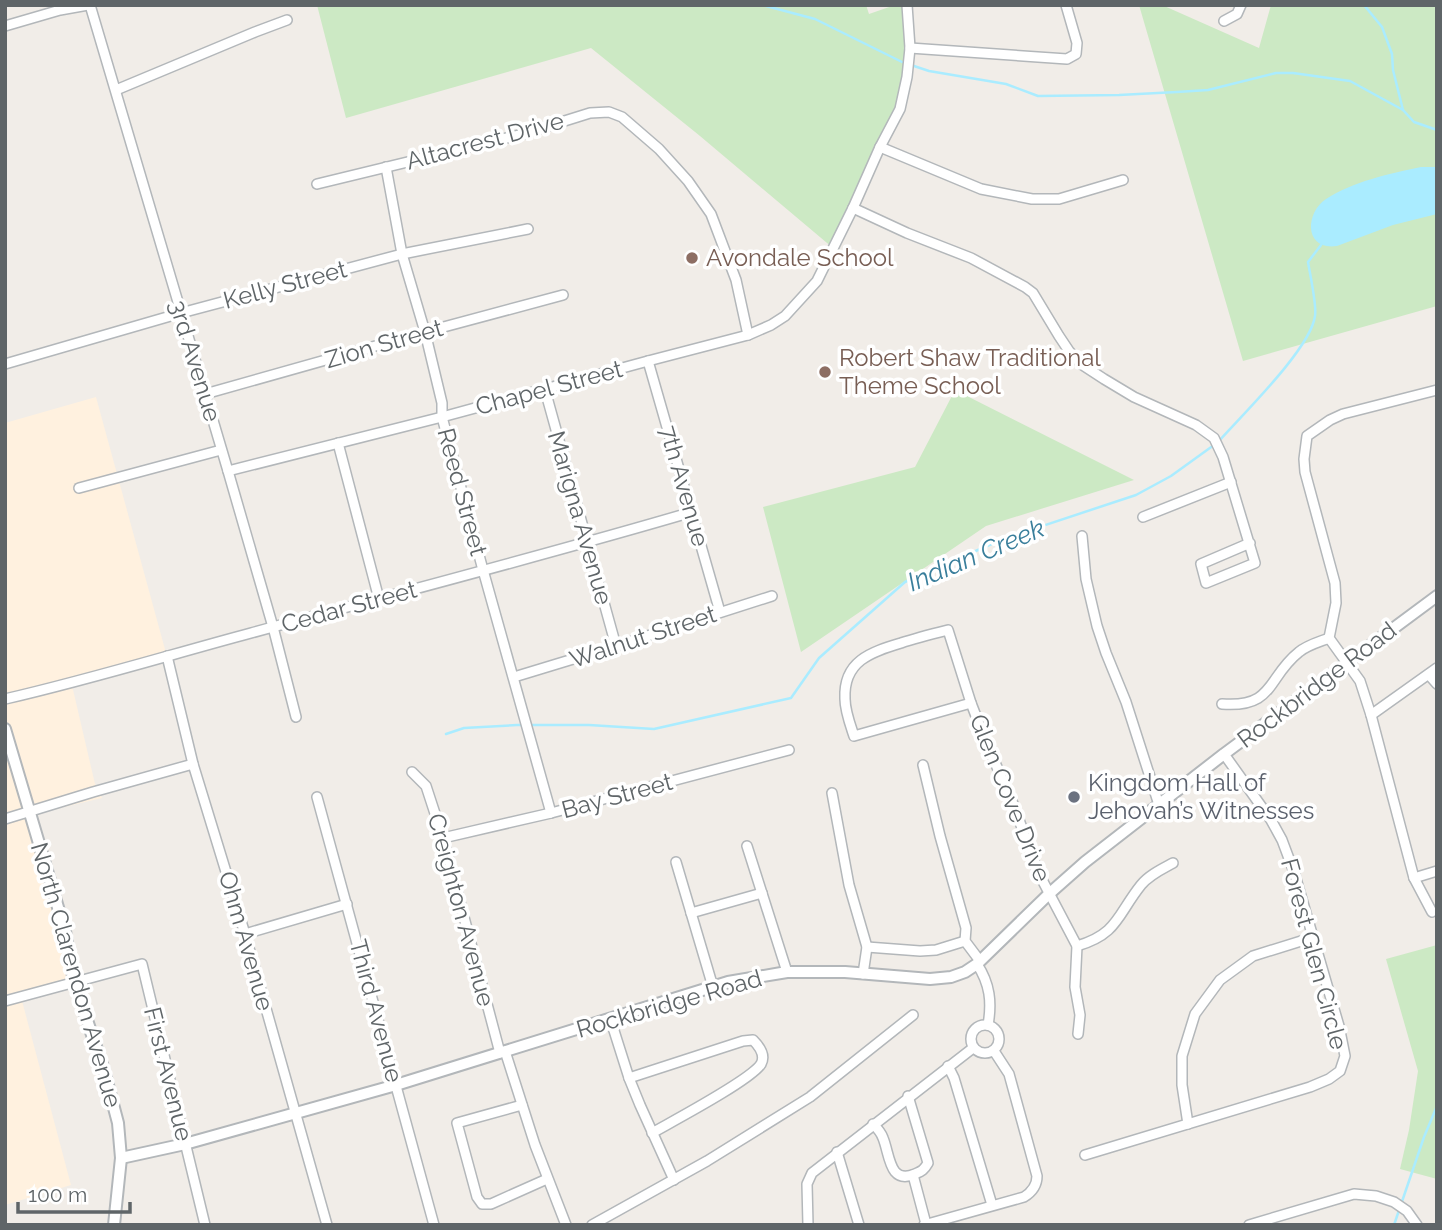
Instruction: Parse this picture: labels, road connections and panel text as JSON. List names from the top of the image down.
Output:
{
  "streets": {
    "street": [
      "Altacrest Drive",
      "Kelly Street",
      "Zion Street",
      "3rd Avenue",
      "Chapel Street",
      "7th Avenue",
      "Reed Street",
      "Marigna Avenue",
      "Cedar Street",
      "Walnut Street",
      "Rockbridge Road",
      "Bay Street",
      "Glen Cove Drive",
      "Creighton Avenue",
      "Ohm Avenue",
      "Forest Glen Circle",
      "North Clarendon Avenue",
      "Third Avenue",
      "First Avenue"
    ]
  },
  "crossings": [
    ["Altacrest Drive", "Chapel Street"],
    ["Altacrest Drive", "Reed Street"],
    ["Kelly Street", "3rd Avenue"],
    ["Kelly Street", "Reed Street"],
    ["Zion Street", "3rd Avenue"],
    ["Zion Street", "Reed Street"],
    ["3rd Avenue", "Chapel Street"],
    ["3rd Avenue", "Cedar Street"],
    ["Chapel Street", "7th Avenue"],
    ["Chapel Street", "Reed Street"],
    ["Chapel Street", "Marigna Avenue"],
    ["7th Avenue", "Cedar Street"],
    ["7th Avenue", "Walnut Street"],
    ["Reed Street", "Cedar Street"],
    ["Reed Street", "Walnut Street"],
    ["Reed Street", "Bay Street"],
    ["Marigna Avenue", "Cedar Street"],
    ["Marigna Avenue", "Walnut Street"],
    ["Cedar Street", "Ohm Avenue"],
    ["Rockbridge Road", "Glen Cove Drive"],
    ["Rockbridge Road", "Creighton Avenue"],
    ["Rockbridge Road", "Ohm Avenue"],
    ["Rockbridge Road", "Forest Glen Circle"],
    ["Rockbridge Road", "North Clarendon Avenue"],
    ["Rockbridge Road", "Third Avenue"],
    ["Rockbridge Road", "First Avenue"],
    ["Bay Street", "Creighton Avenue"],
    ["North Clarendon Avenue", "First Avenue"]
  ],
  "water": ["Indian Creek"],
  "places": ["Avondale School", "Robert Shaw Traditional Theme School", "Kingdom Hall of Jehovah’s Witnesses"],
  "scale_bar": "100 m"
}
